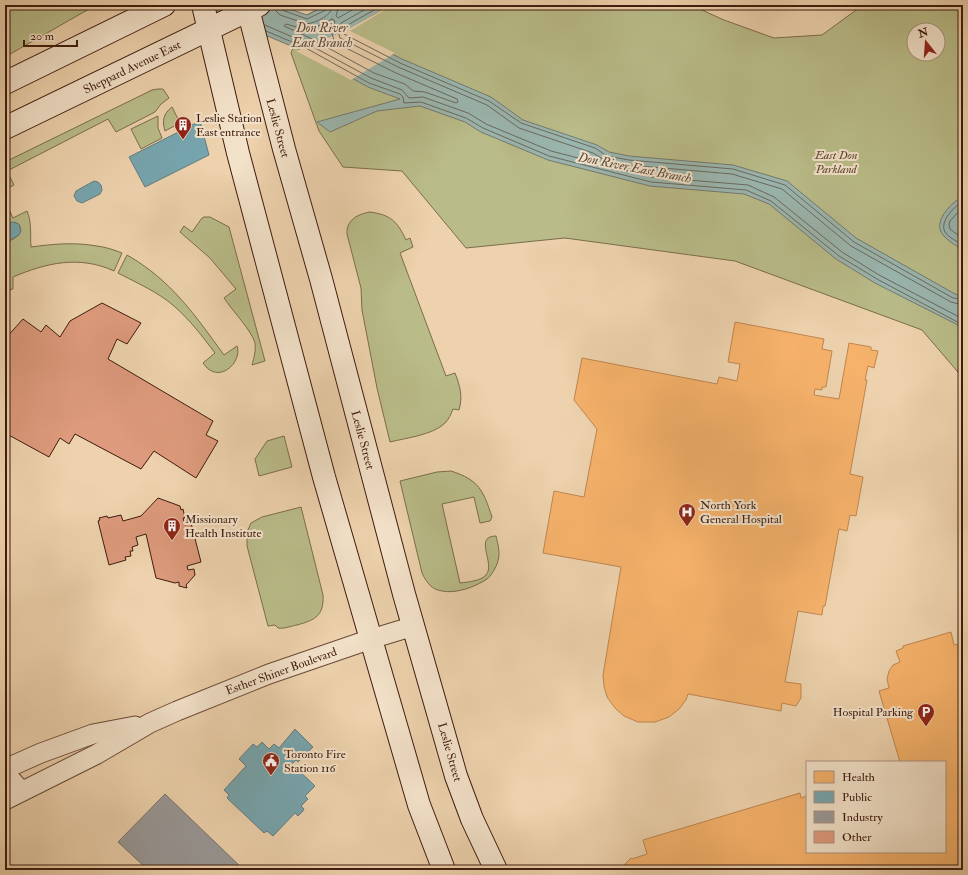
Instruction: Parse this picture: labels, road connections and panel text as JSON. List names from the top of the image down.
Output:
{
  "streets": {
    "main road": ["Sheppard Avenue East", "Leslie Street"],
    "street": ["Esther Shiner Boulevard"]
  },
  "crossings": [
    ["Sheppard Avenue East", "Leslie Street"],
    ["Leslie Street", "Esther Shiner Boulevard"]
  ],
  "water": ["Don River East Branch"],
  "parks": ["East Don Parkland"],
  "places": {
    "building": ["Leslie Station East entrance", "Missionary Health Institute"],
    "hospital": ["North York General Hospital"],
    "parking": ["Hospital Parking"],
    "public building": ["Toronto Fire Station 116"]
  },
  "legend": [
    "Health",
    "Public",
    "Industry",
    "Other"
  ],
  "scale_bar": "20 m",
  "north": "top"
}
